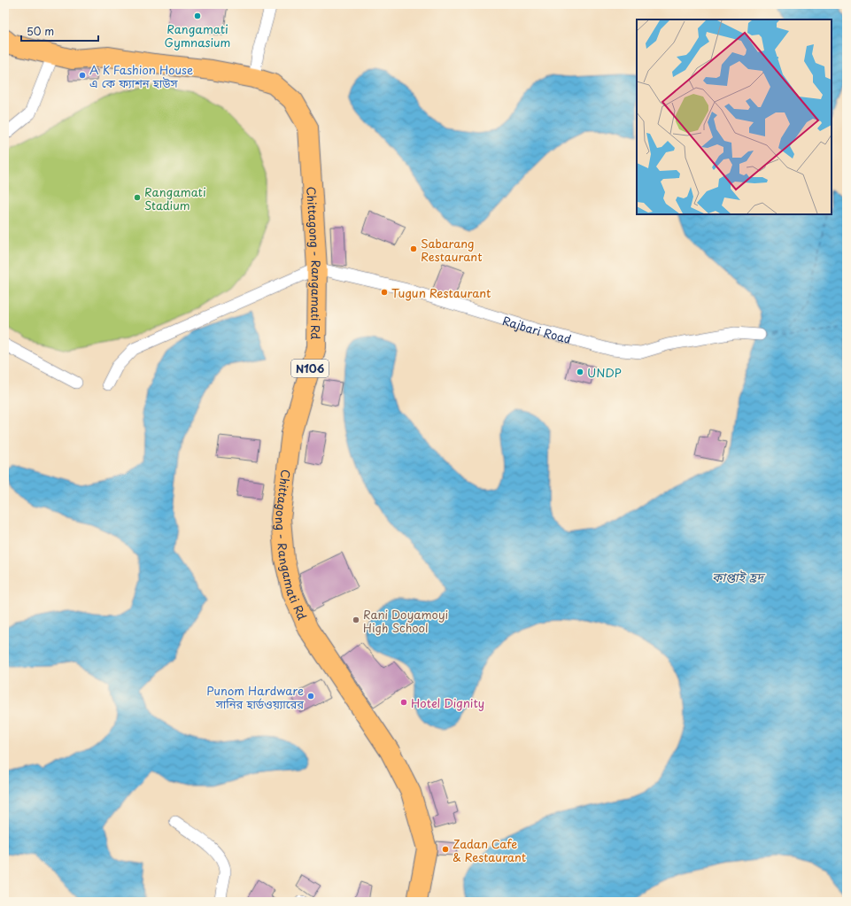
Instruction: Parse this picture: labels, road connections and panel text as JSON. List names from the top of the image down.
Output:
{
  "streets": {
    "highway": ["Chittagong - Rangamati Rd", "N106"],
    "street": ["Rajbari Road"]
  },
  "crossings": [
    ["Chittagong - Rangamati Rd", "Rajbari Road"]
  ],
  "water": ["কাপ্তাই হ্রদ"],
  "places": [
    "Rangamati Gymnasium",
    "A K Fashion House এ কে ফ্যাশন হাউস",
    "Rangamati Stadium",
    "Sabarang Restaurant",
    "Tugun Restaurant",
    "UNDP",
    "Rani Doyamoyi High School",
    "Punom Hardware সানির হার্ডওয়্যারের",
    "Hotel Dignity",
    "Zadan Cafe & Restaurant"
  ],
  "scale_bar": "50 m"
}
